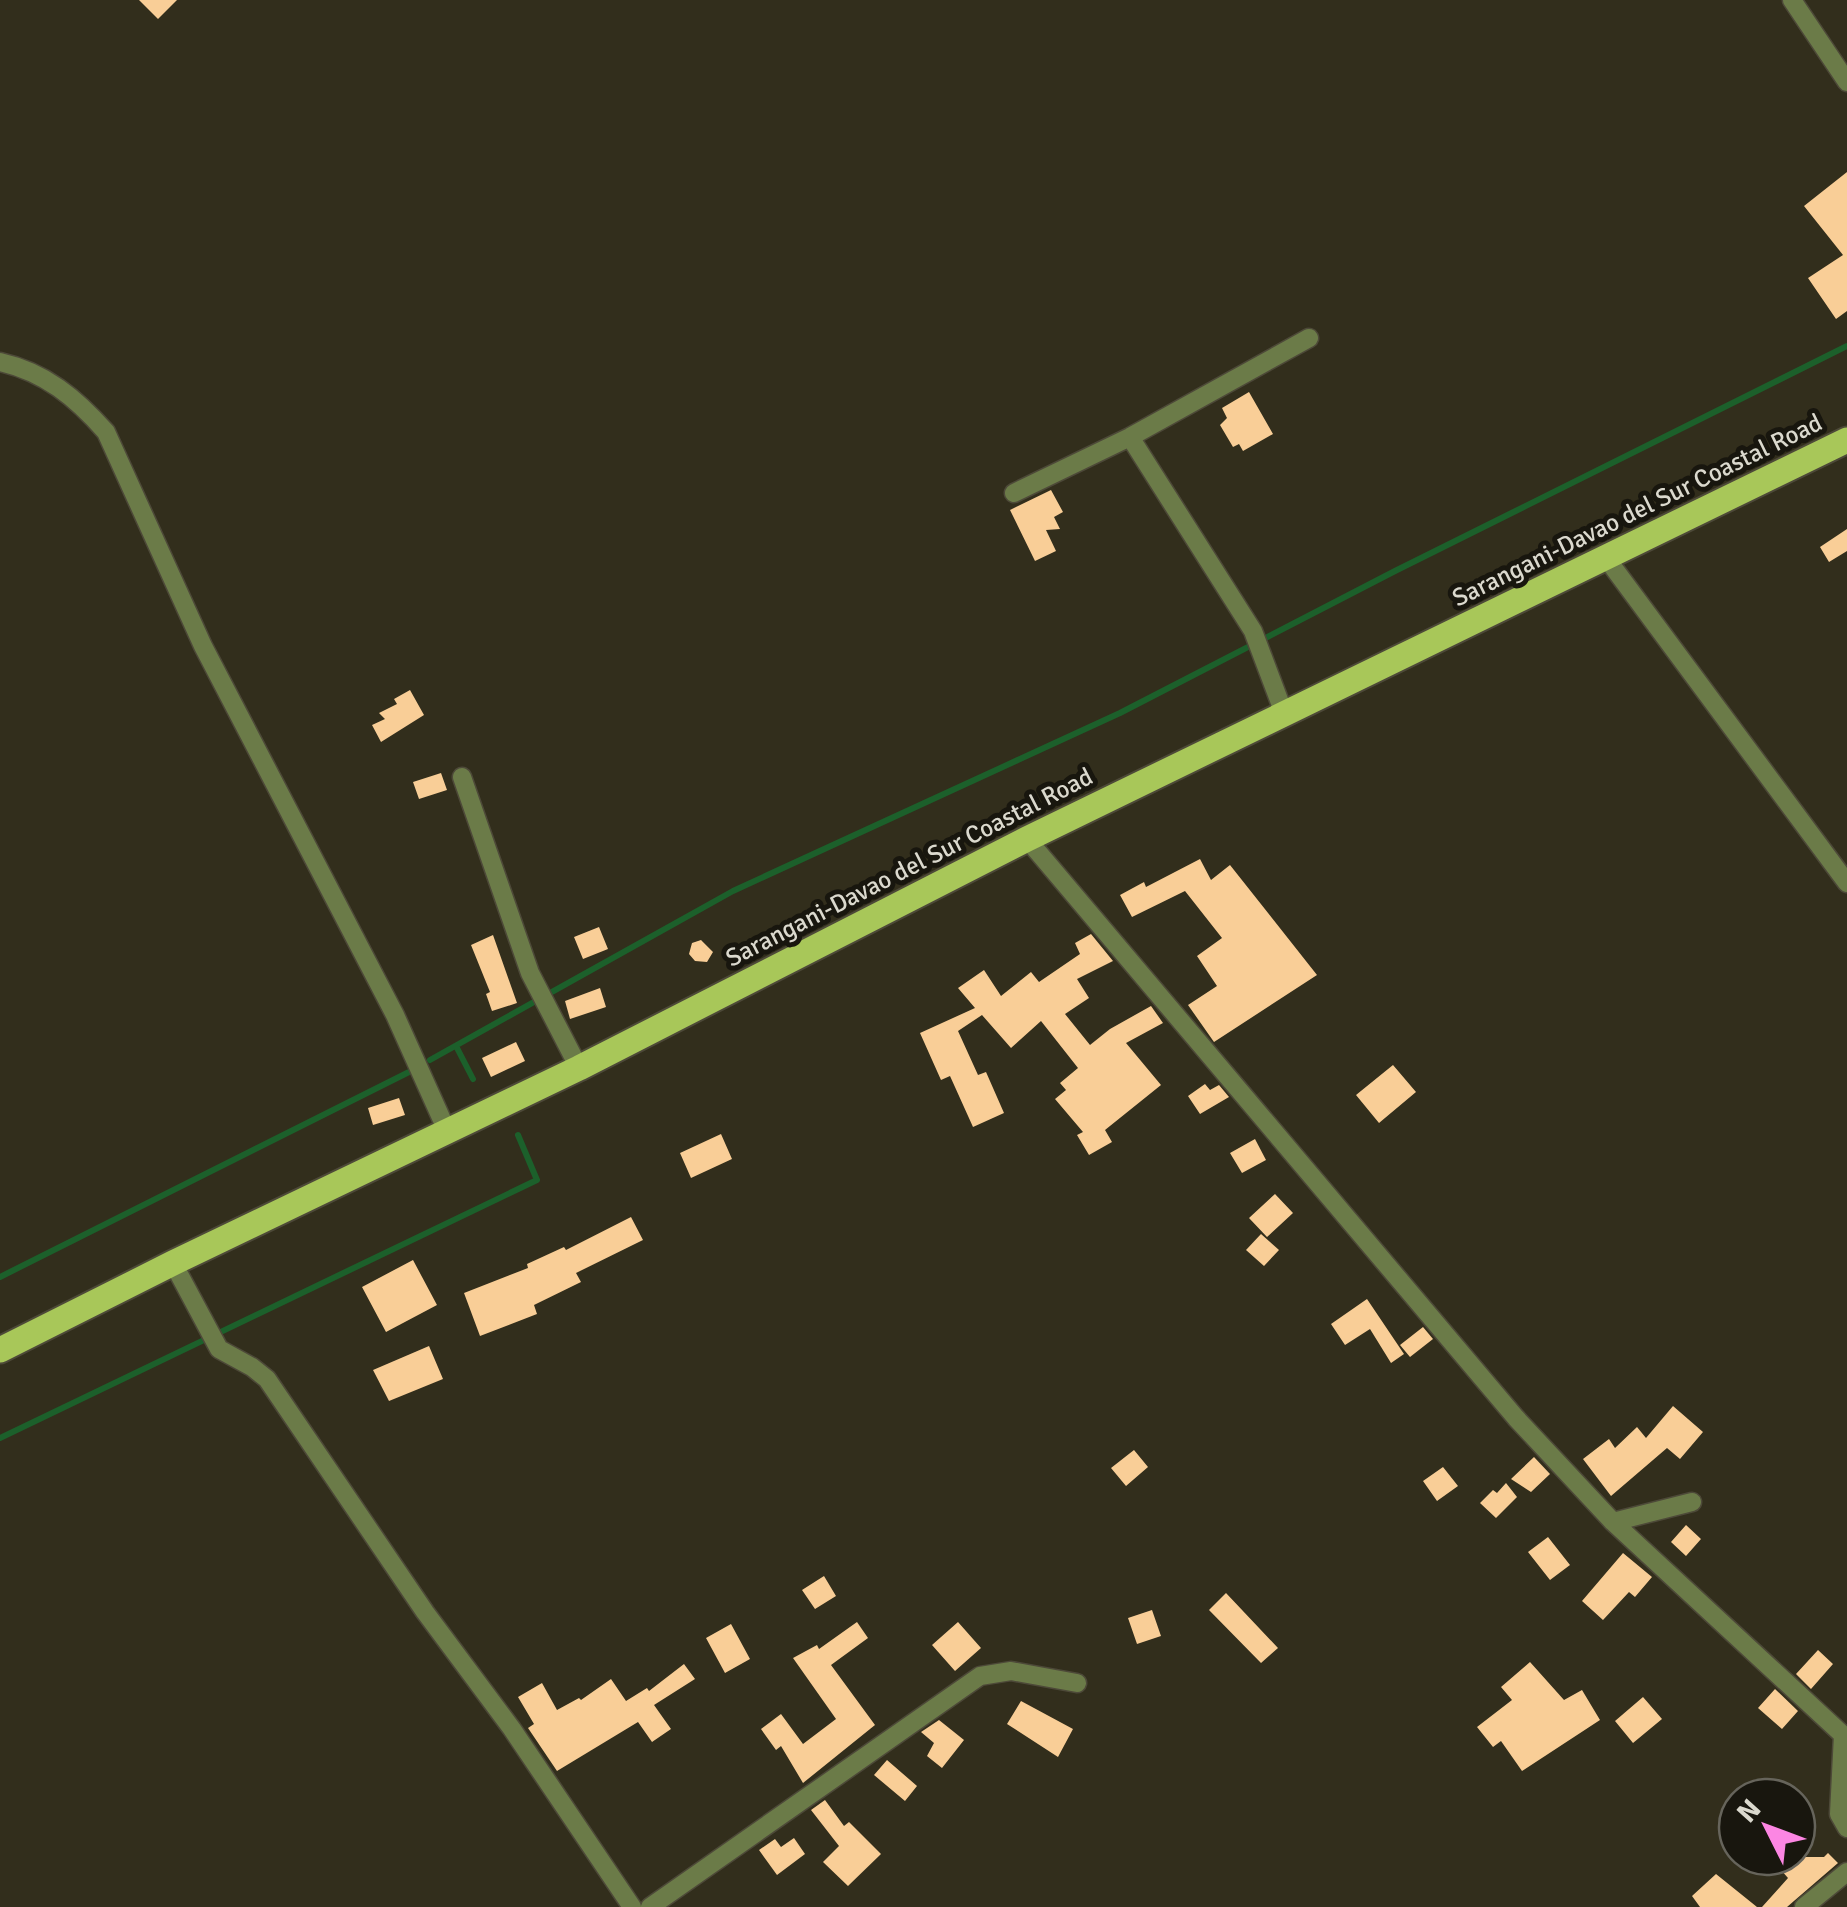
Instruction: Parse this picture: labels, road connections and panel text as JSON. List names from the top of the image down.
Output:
{
  "streets": {
    "main road": ["Sarangani-Davao del Sur Coastal Road"]
  },
  "north": "top left"
}
